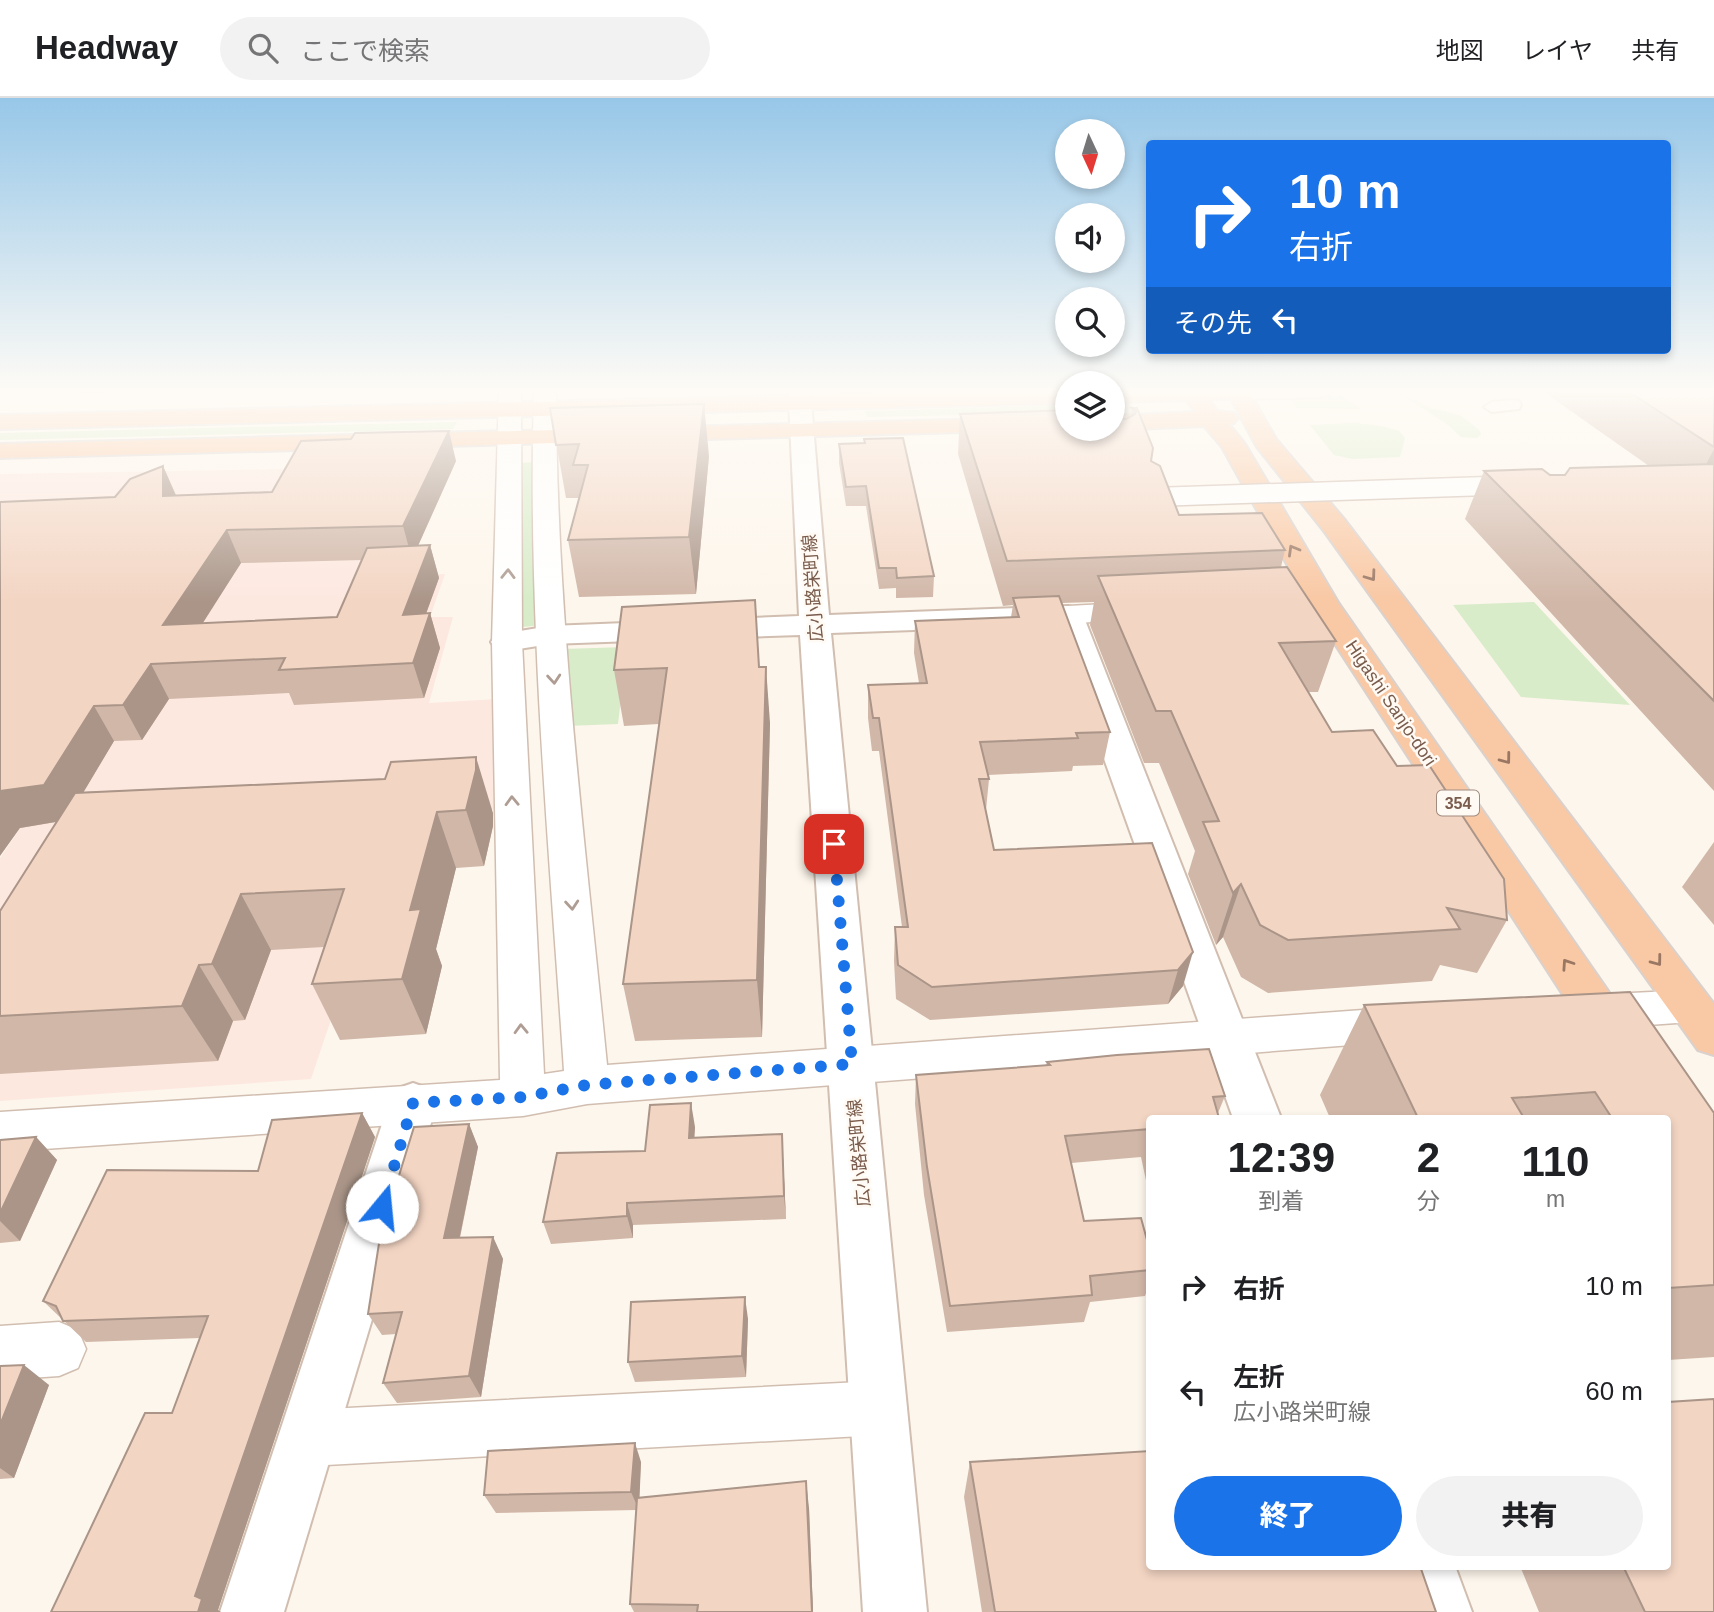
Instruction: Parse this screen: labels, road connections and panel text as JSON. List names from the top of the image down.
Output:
{
  "streets": {
    "highway": ["Higashi Sanjo-dori", "354"],
    "street": ["広小路栄町線"]
  },
  "north": "bottom",
  "page": {
    "header": "Headway",
    "search": "ここで検索",
    "nav": ["地図", "レイヤ", "共有"],
    "turn": ["10 m", "右折"],
    "then": "その先",
    "eta": [
      "12:39",
      "到着",
      "2",
      "分",
      "110",
      "m"
    ],
    "list": [
      {
        "name": "右折",
        "value": "10 m"
      },
      {
        "name": "左折",
        "note": "広小路栄町線",
        "value": "60 m"
      }
    ],
    "buttons": ["終了", "共有"]
  }
}
